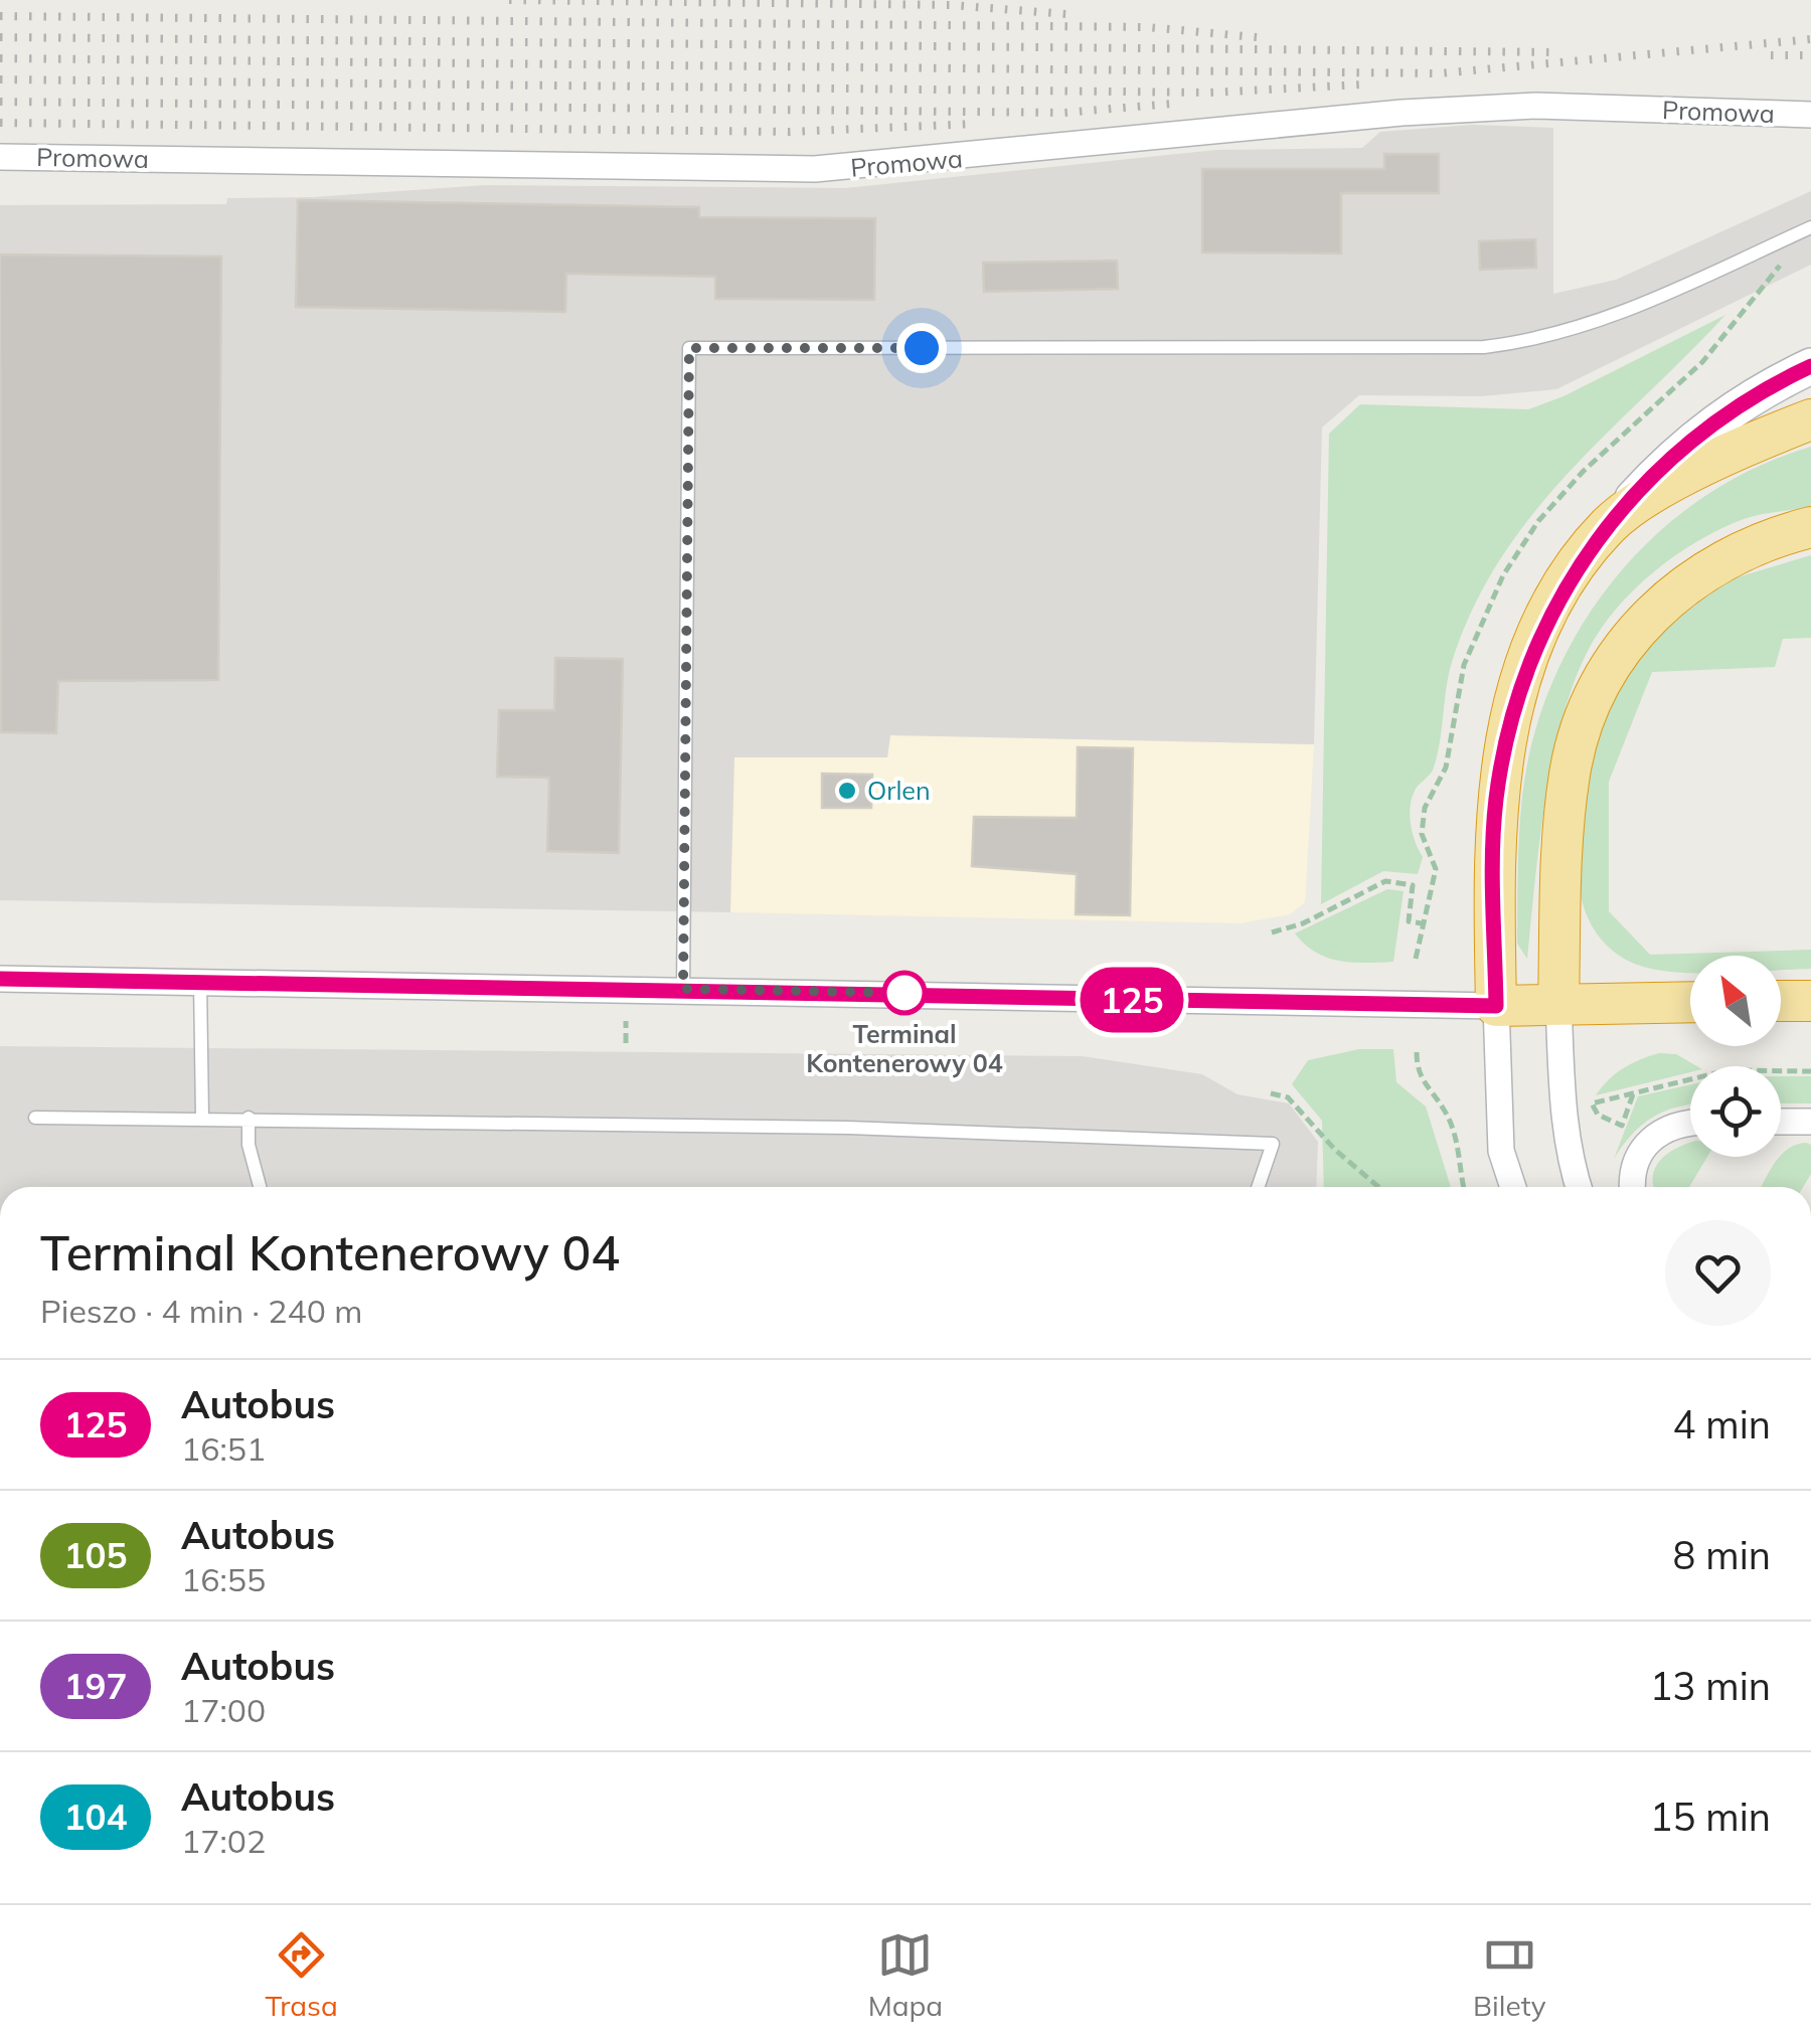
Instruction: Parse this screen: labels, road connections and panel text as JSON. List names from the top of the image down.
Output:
{
  "streets": {
    "street": ["Promowa"]
  },
  "places": ["Orlen", "Terminal Kontenerowy 04"],
  "lines": ["bus line 125"],
  "north": "top left",
  "page": {
    "on_map": "125",
    "heading": ["Terminal Kontenerowy 04", "Pieszo · 4 min · 240 m"],
    "list": [
      {
        "mark": "125",
        "name": "Autobus",
        "note": "16:51",
        "value": "4 min"
      },
      {
        "mark": "105",
        "name": "Autobus",
        "note": "16:55",
        "value": "8 min"
      },
      {
        "mark": "197",
        "name": "Autobus",
        "note": "17:00",
        "value": "13 min"
      },
      {
        "mark": "104",
        "name": "Autobus",
        "note": "17:02",
        "value": "15 min"
      }
    ],
    "tabs": ["Trasa", "Mapa", "Bilety"]
  }
}
